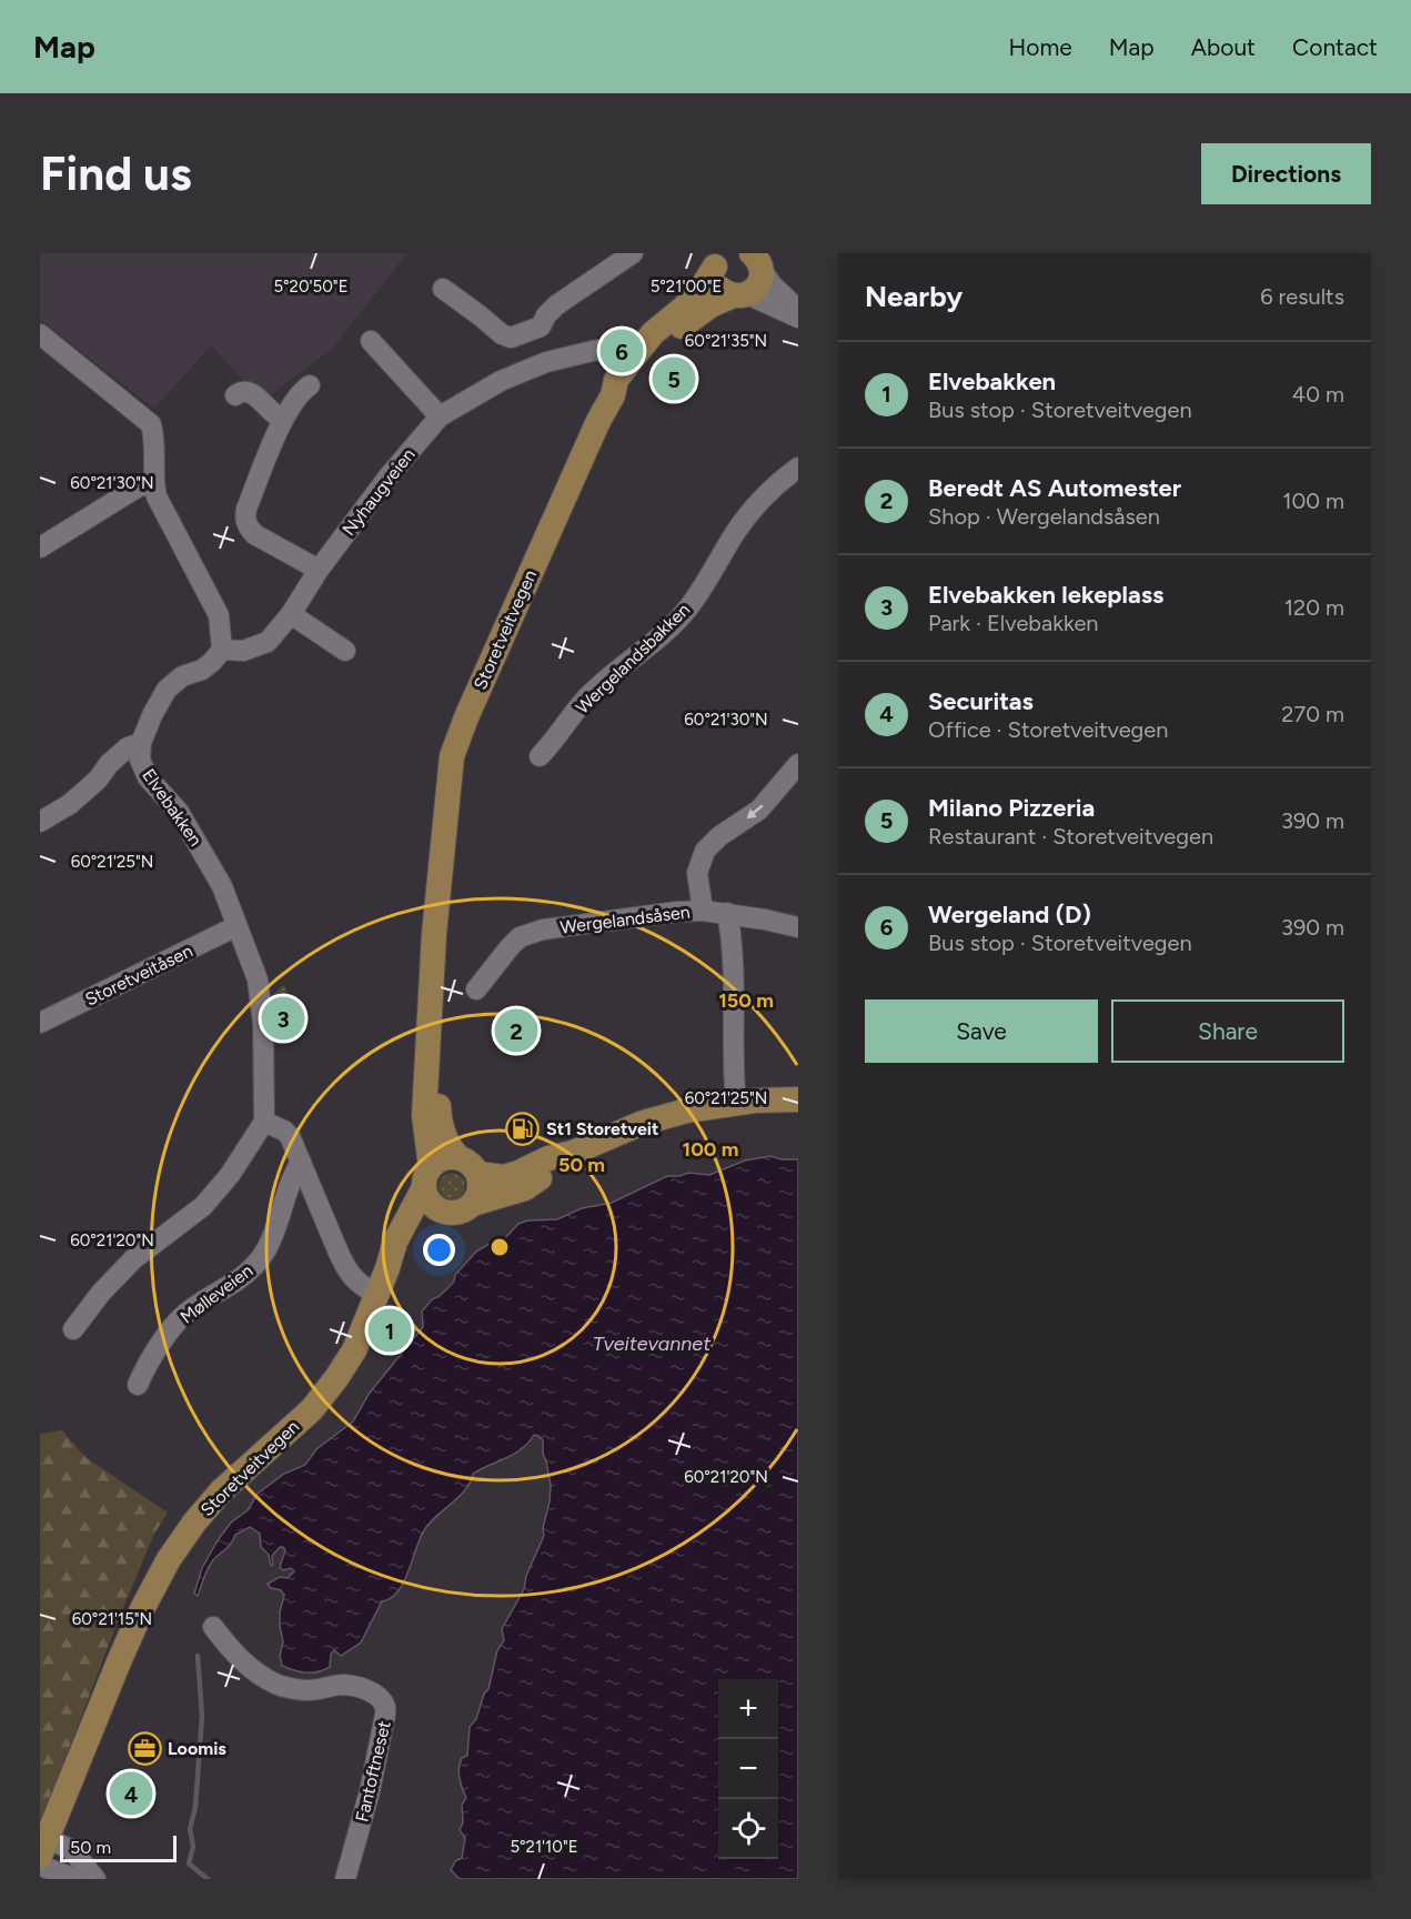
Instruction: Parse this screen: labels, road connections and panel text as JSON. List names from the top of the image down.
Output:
{
  "streets": {
    "main road": ["Storetveitvegen"],
    "street": [
      "Nyhaugveien",
      "Wergelandsbakken",
      "Elvebakken",
      "Wergelandsåsen",
      "Storetveitåsen",
      "Mølleveien",
      "Fantoftneset"
    ]
  },
  "crossings": [
    ["Nyhaugveien", "Elvebakken"],
    ["Elvebakken", "Storetveitåsen"]
  ],
  "water": ["Tveitevannet"],
  "places": {
    "fuel station": ["St1 Storetveit"],
    "office": ["Loomis"]
  },
  "scale_bar": "50 m",
  "page": {
    "header": "Map",
    "nav": [
      "Home",
      "Map",
      "About",
      "Contact"
    ],
    "buttons": [
      "Directions",
      ["Save", "Share"]
    ],
    "title": "Find us",
    "heading": ["Nearby", "6 results"],
    "pins": [
      "6",
      "5",
      "3",
      "2",
      "1",
      "4"
    ],
    "list": [
      {
        "mark": "1",
        "name": "Elvebakken",
        "note": "Bus stop · Storetveitvegen",
        "value": "40 m"
      },
      {
        "mark": "2",
        "name": "Beredt AS Automester",
        "note": "Shop · Wergelandsåsen",
        "value": "100 m"
      },
      {
        "mark": "3",
        "name": "Elvebakken lekeplass",
        "note": "Park · Elvebakken",
        "value": "120 m"
      },
      {
        "mark": "4",
        "name": "Securitas",
        "note": "Office · Storetveitvegen",
        "value": "270 m"
      },
      {
        "mark": "5",
        "name": "Milano Pizzeria",
        "note": "Restaurant · Storetveitvegen",
        "value": "390 m"
      },
      {
        "mark": "6",
        "name": "Wergeland (D)",
        "note": "Bus stop · Storetveitvegen",
        "value": "390 m"
      }
    ],
    "map_buttons": ["+", "−"],
    "scale": "50 m"
  },
  "coordinates": [
    "5°20'50\"E",
    "5°21'00\"E",
    "60°21'35\"N",
    "60°21'30\"N",
    "60°21'25\"N",
    "60°21'20\"N",
    "60°21'15\"N",
    "5°21'10\"E"
  ],
  "rings": ["150 m", "100 m", "50 m"]
}
